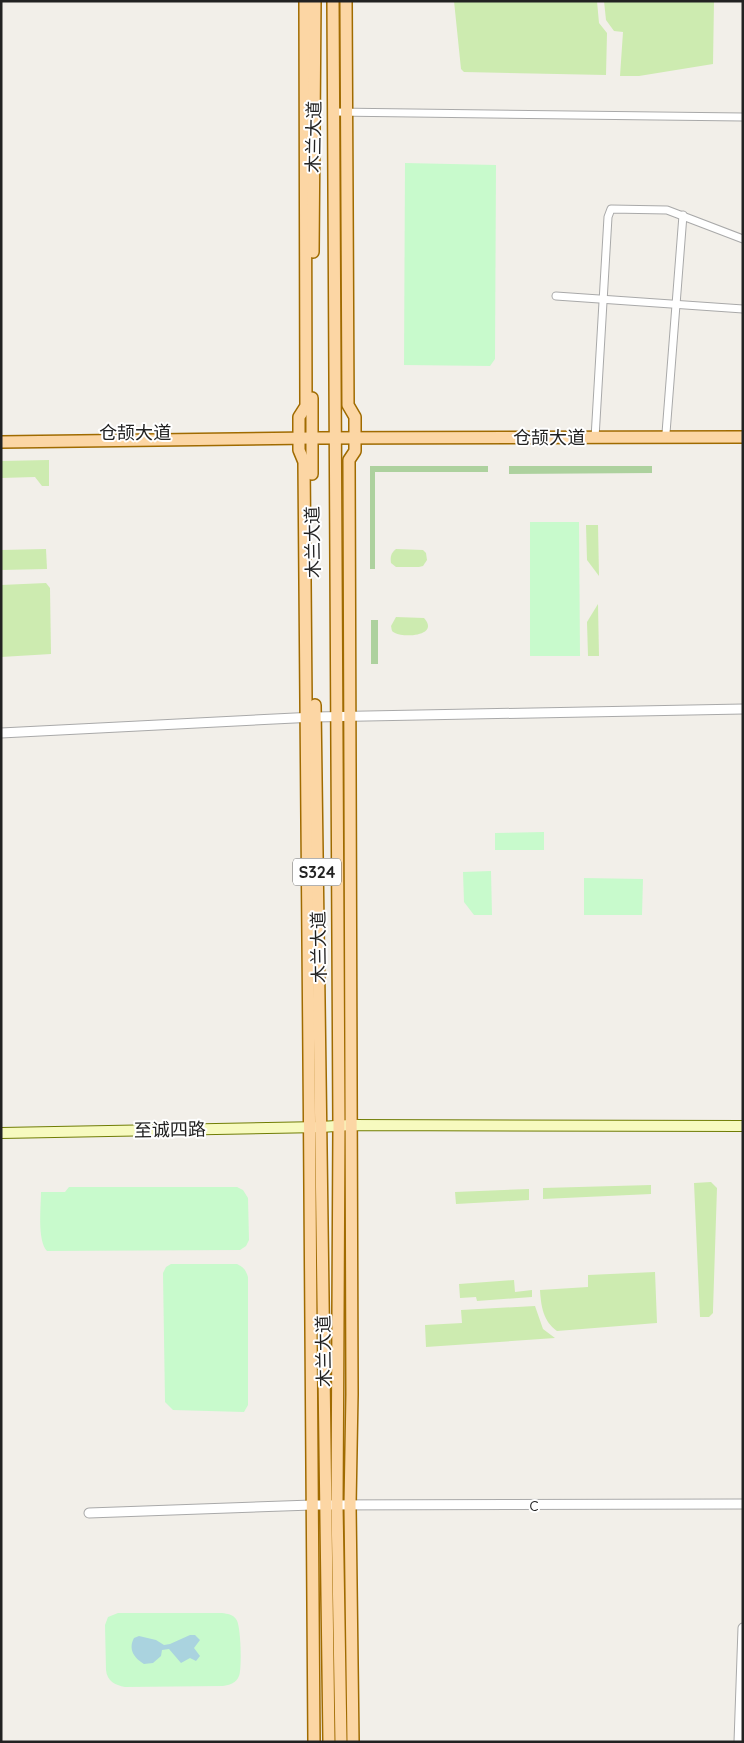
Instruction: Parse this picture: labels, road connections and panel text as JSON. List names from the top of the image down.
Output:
{
  "streets": {
    "main road": [
      "木兰大道",
      "仓颉大道",
      "S324",
      "至诚四路"
    ],
    "street": ["c"]
  },
  "crossings": [
    ["木兰大道", "仓颉大道"],
    ["木兰大道", "至诚四路"],
    ["木兰大道", "c"]
  ]
}
